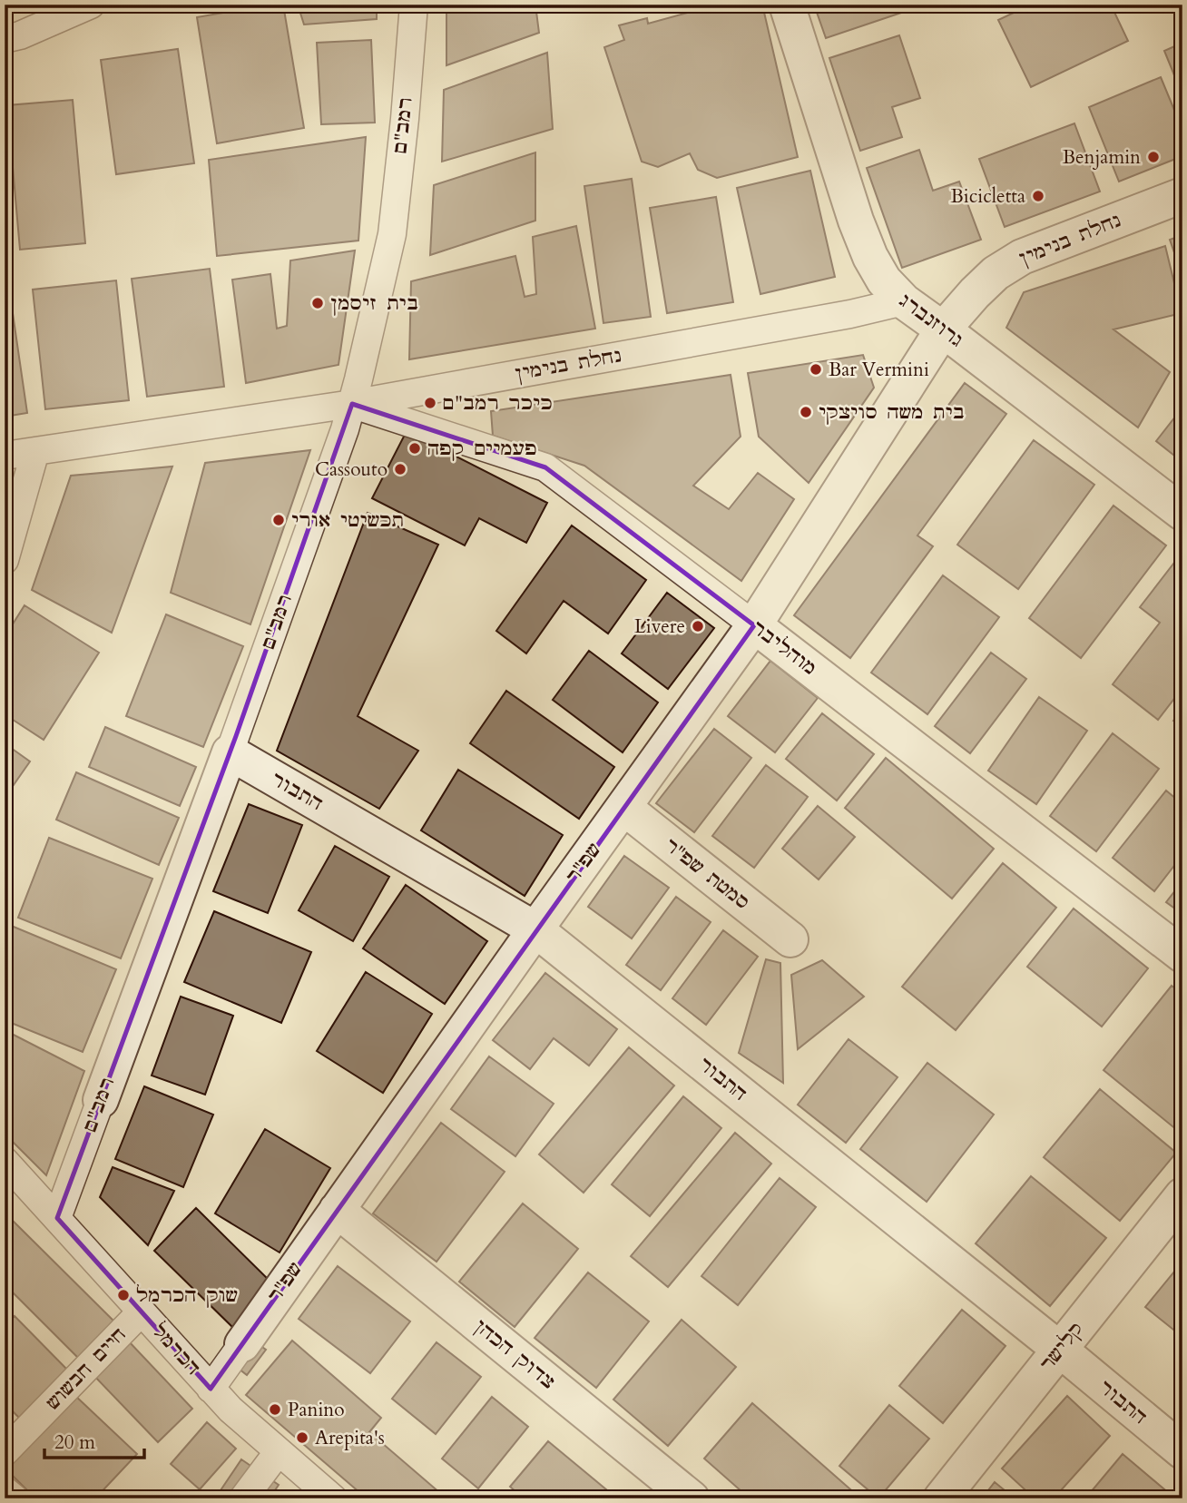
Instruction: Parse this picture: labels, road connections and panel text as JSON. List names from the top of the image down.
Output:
{
  "streets": {
    "street": [
      "רמב\"ם",
      "נחלת בנימין",
      "גרוזנברג",
      "מוהליבר",
      "התבור",
      "שפ\"ר",
      "סמטת שפ\"ר",
      "קלישר",
      "הכרמל",
      "צדוק הכהן",
      "חיים חבשוש"
    ]
  },
  "crossings": [
    ["רמב\"ם", "נחלת בנימין"],
    ["רמב\"ם", "מוהליבר"],
    ["רמב\"ם", "התבור"],
    ["רמב\"ם", "הכרמל"],
    ["נחלת בנימין", "גרוזנברג"],
    ["נחלת בנימין", "מוהליבר"],
    ["נחלת בנימין", "שפ\"ר"],
    ["גרוזנברג", "שפ\"ר"],
    ["מוהליבר", "שפ\"ר"],
    ["התבור", "שפ\"ר"],
    ["התבור", "קלישר"],
    ["שפ\"ר", "סמטת שפ\"ר"],
    ["שפ\"ר", "הכרמל"],
    ["שפ\"ר", "צדוק הכהן"],
    ["הכרמל", "חיים חבשוש"]
  ],
  "places": [
    "Benjamin",
    "Bicicletta",
    "בית זיסמן",
    "Bar Vermini",
    "כיכר רמב\"ם",
    "בית משה סויצקי",
    "פעמיים קפה",
    "Cassouto",
    "תכשיטי אורי",
    "Livere",
    "שוק הכרמל",
    "Panino",
    "Arepita's"
  ],
  "scale_bar": "20 m"
}
